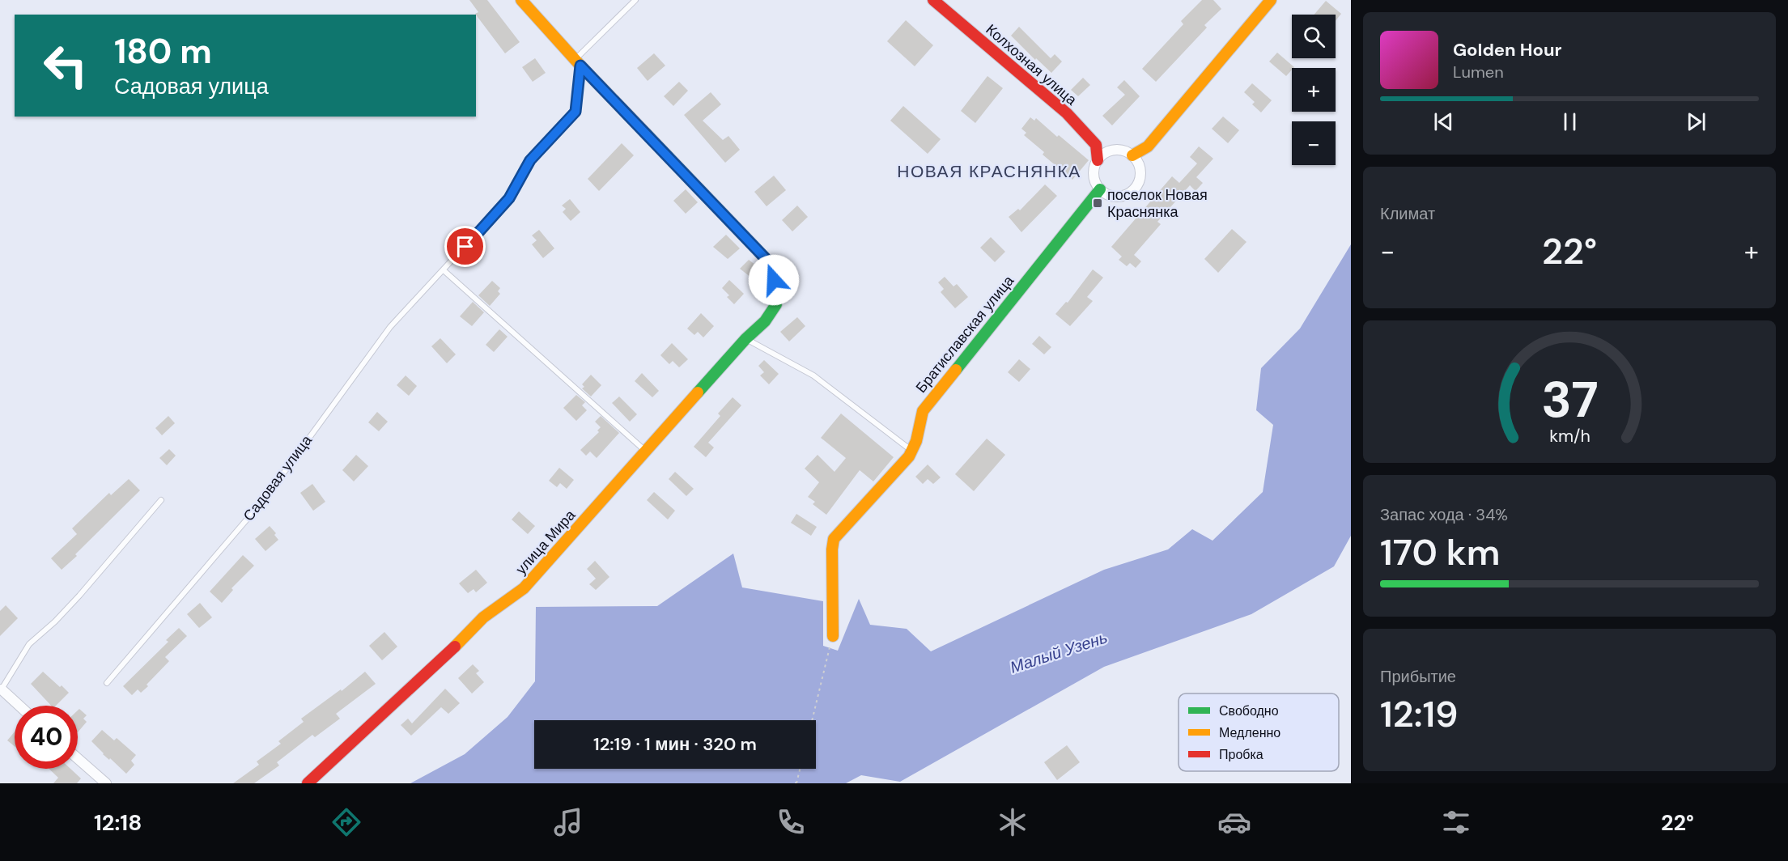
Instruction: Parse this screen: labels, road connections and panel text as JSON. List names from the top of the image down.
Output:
{
  "streets": {
    "street": ["Колхозная улица", "Братиславская улица", "улица Мира"],
    "lane": ["Садовая улица"]
  },
  "crossings": [
    ["Колхозная улица", "Братиславская улица"],
    ["Садовая улица", "улица Мира"]
  ],
  "districts": ["НОВАЯ КРАСНЯНКА"],
  "water": ["Малый Узень"],
  "places": {
    "transit": ["поселок Новая Краснянка"]
  },
  "legend": ["Свободно", "Медленно", "Пробка"],
  "page": {
    "map_buttons": ["+", "−"],
    "turn": ["180 m", "Садовая улица"],
    "song": ["Golden Hour", "Lumen"],
    "tile": [
      "Климат",
      ["Запас хода · 34%", "170 km"],
      ["Прибытие", "12:19"]
    ],
    "heat": ["−", "22°", "+"],
    "limit": "40",
    "trip": "12:19 · 1 мин · 320 m",
    "tabs": ["12:18", "22°"],
    "gauge": ["37", "km/h"]
  }
}
